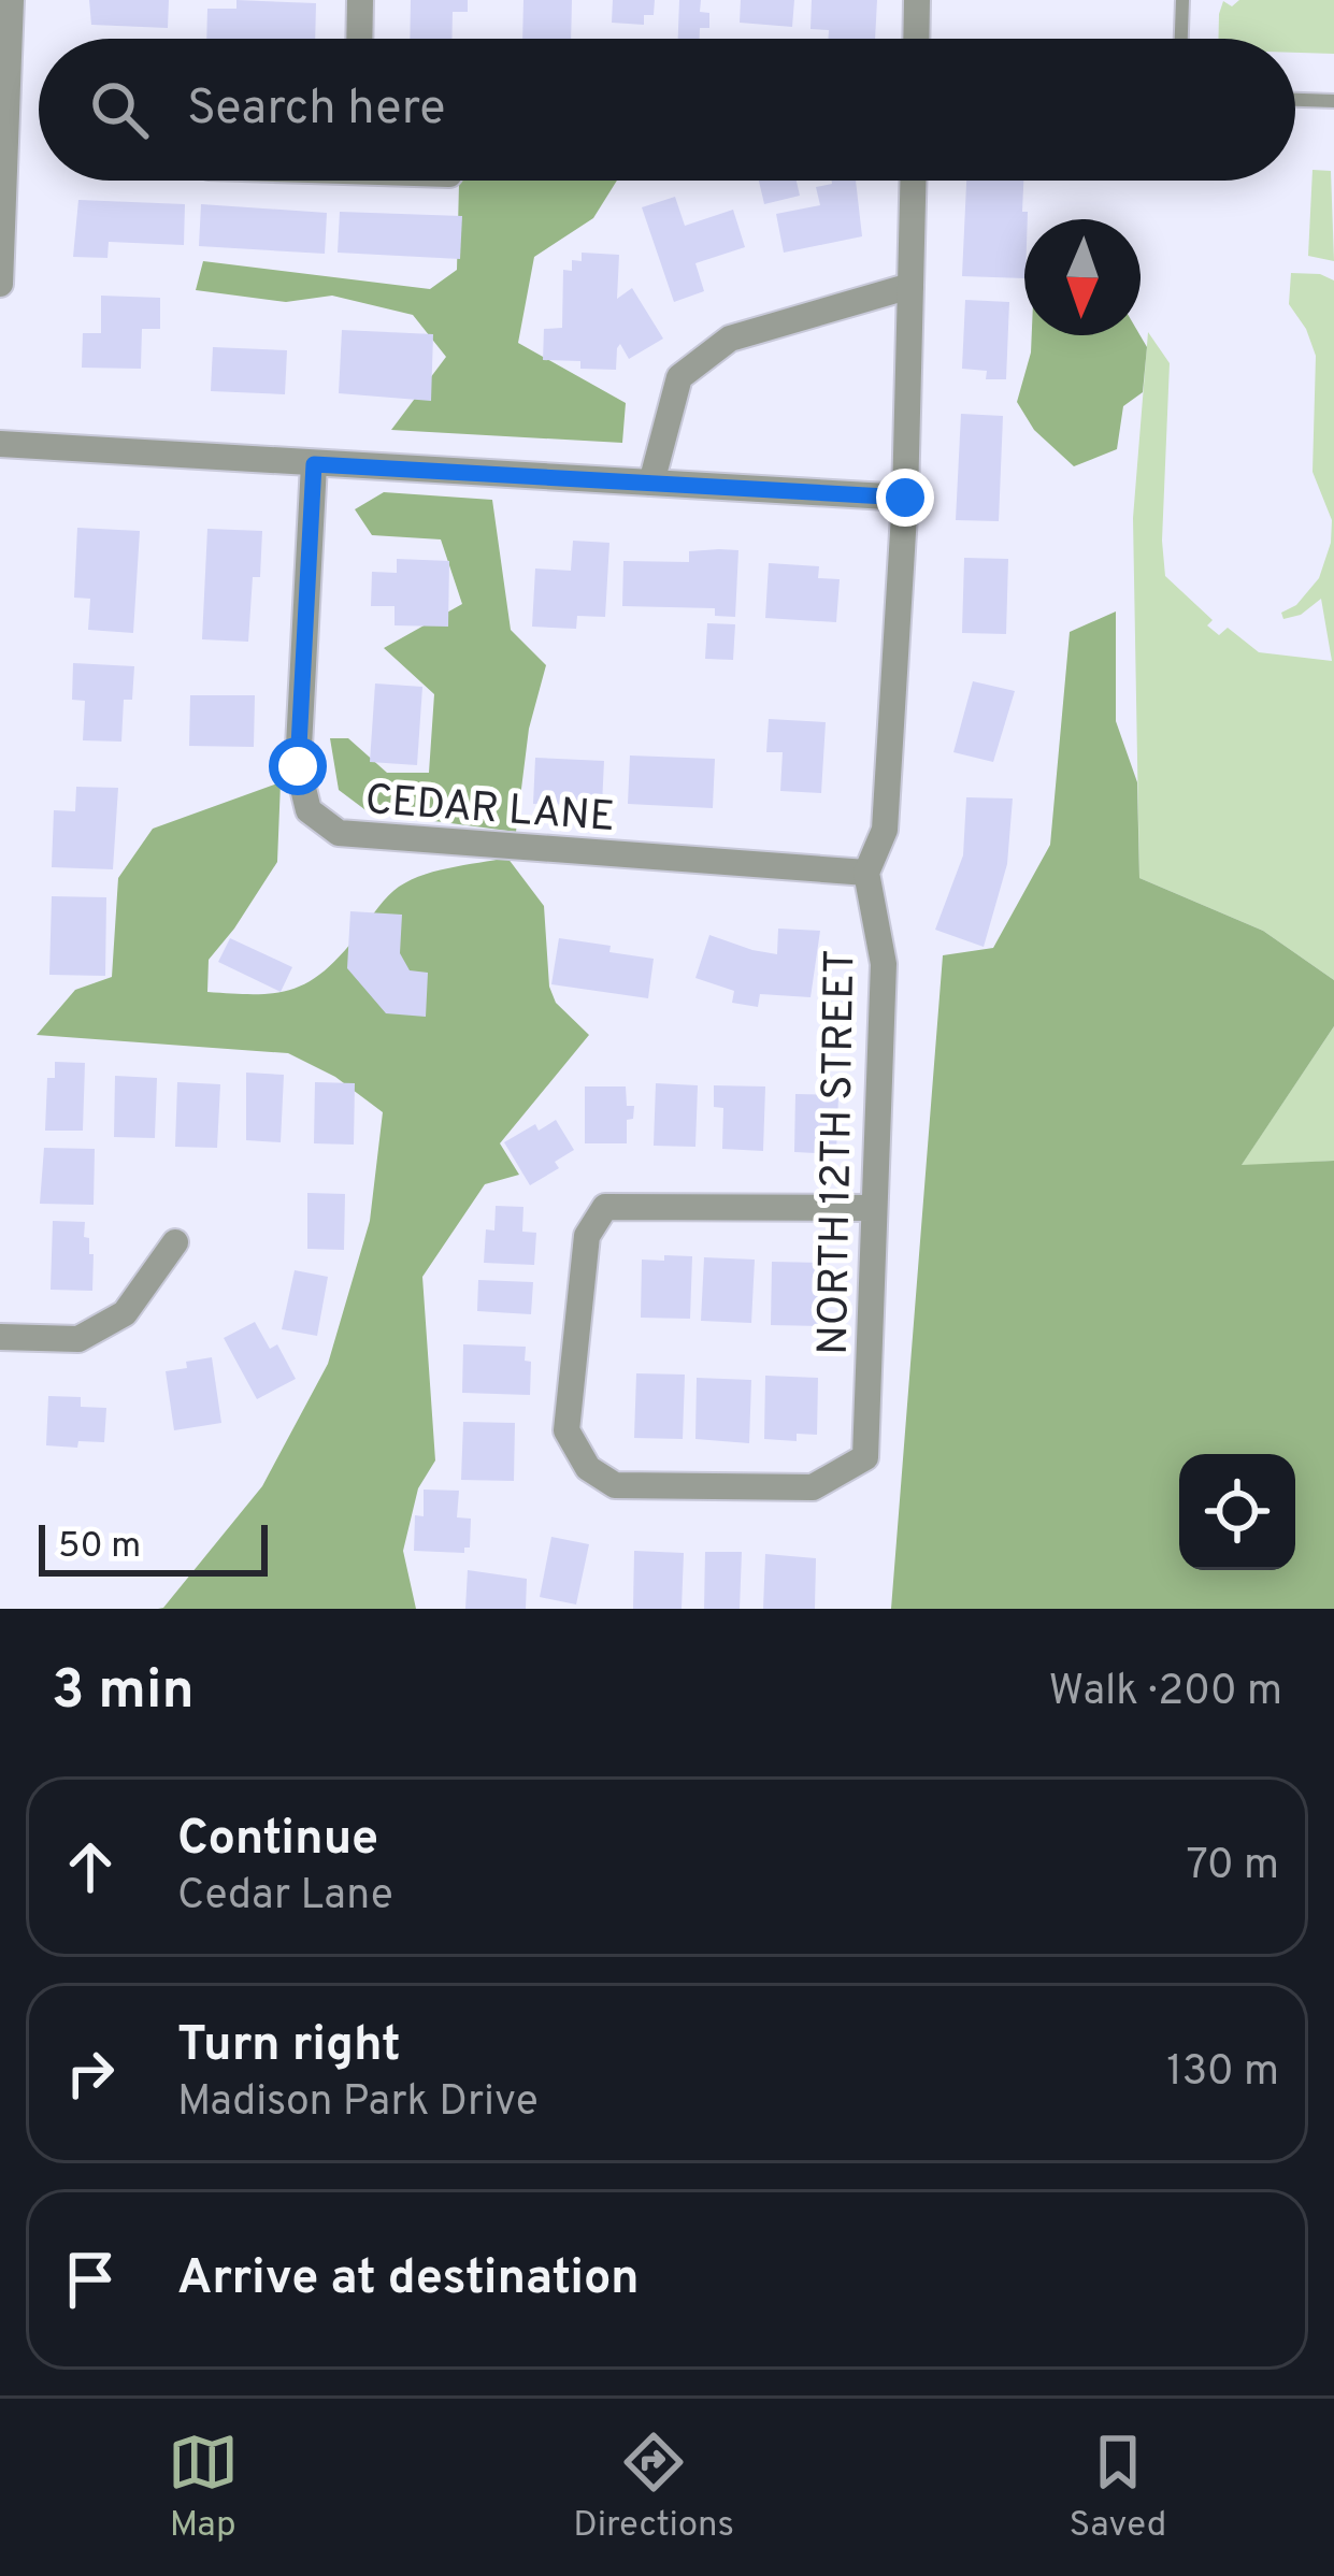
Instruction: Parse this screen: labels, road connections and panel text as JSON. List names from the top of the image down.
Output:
{
  "streets": {
    "street": ["CEDAR LANE", "NORTH 12TH STREET"]
  },
  "crossings": [
    ["CEDAR LANE", "NORTH 12TH STREET"]
  ],
  "scale_bar": "50 m",
  "north": "bottom",
  "page": {
    "search": "Search here",
    "scale": "50 m",
    "heading": ["3 min", "Walk · 200 m"],
    "list": [
      ["Continue", "Cedar Lane", "70 m"],
      ["Turn right", "Madison Park Drive", "130 m"],
      "Arrive at destination"
    ],
    "nav": ["Map", "Directions", "Saved"]
  }
}
